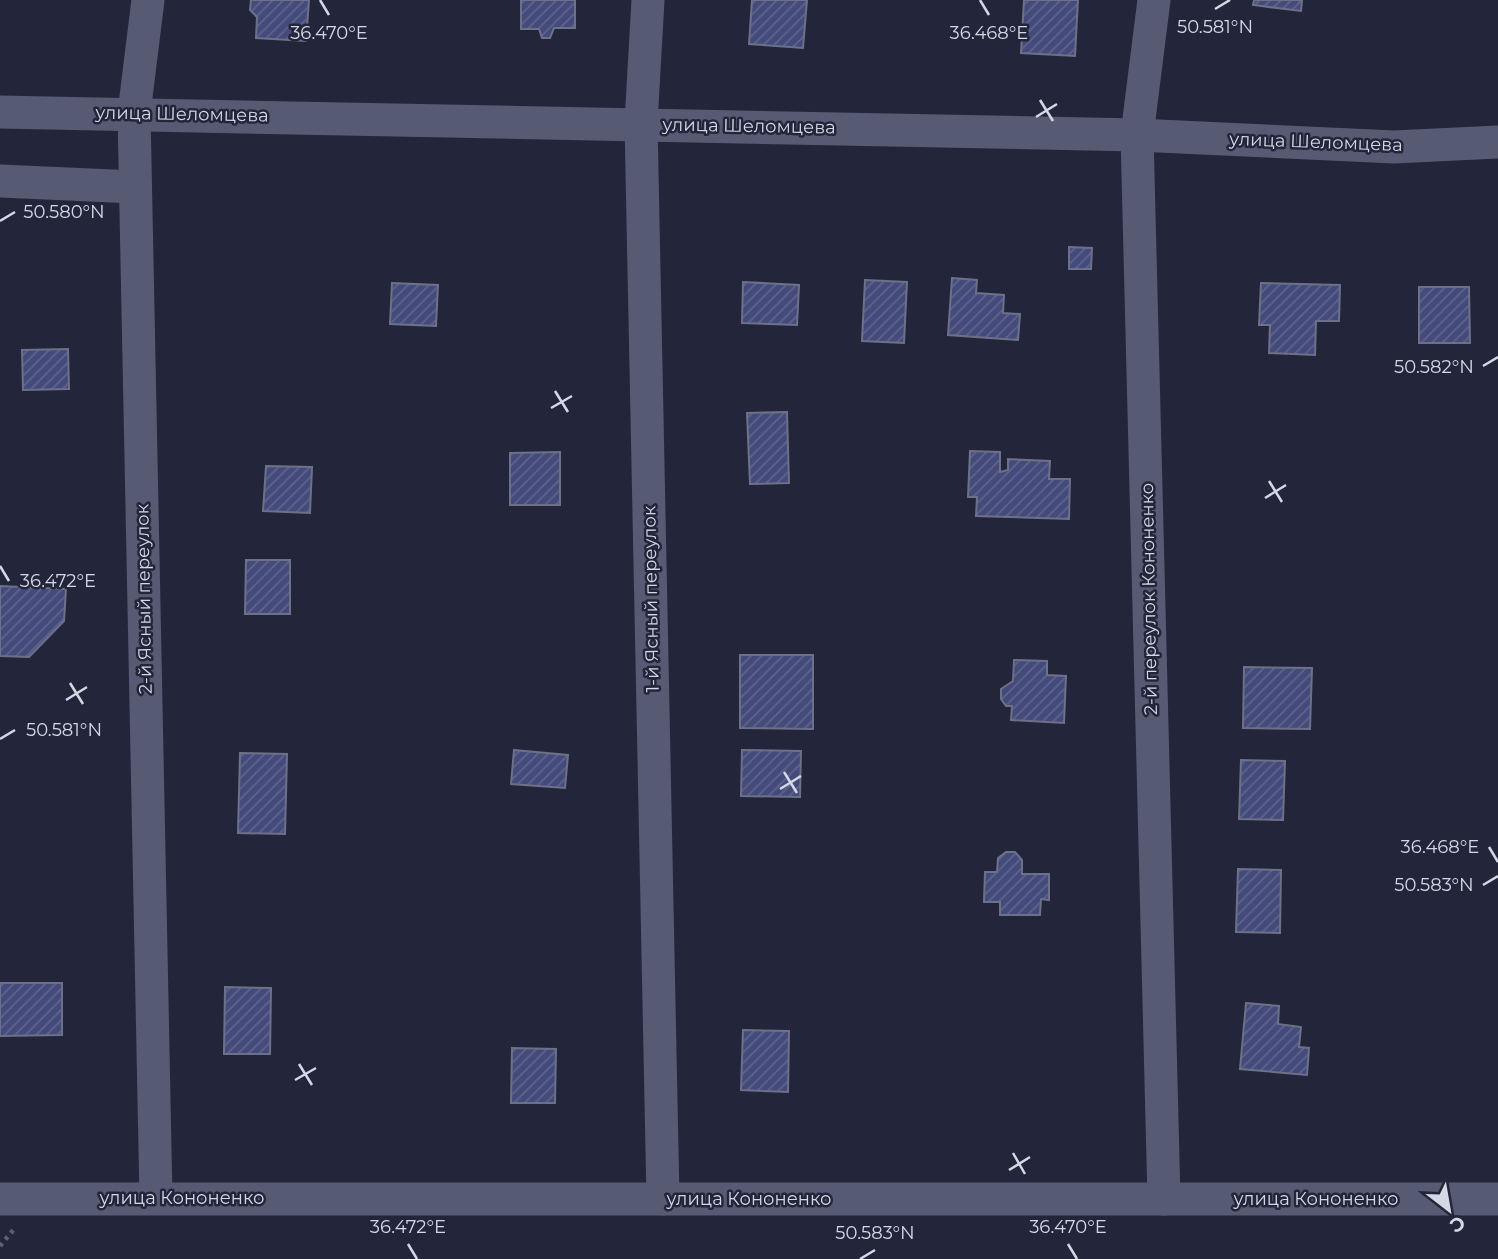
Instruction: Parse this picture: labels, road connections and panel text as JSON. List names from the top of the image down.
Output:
{
  "streets": {
    "street": [
      "улица Шеломцева",
      "2-й Ясный переулок",
      "1-й Ясный переулок",
      "2-й переулок Кононенко",
      "улица Кононенко"
    ]
  },
  "crossings": [
    ["улица Шеломцева", "2-й Ясный переулок"],
    ["улица Шеломцева", "1-й Ясный переулок"],
    ["улица Шеломцева", "2-й переулок Кононенко"],
    ["2-й Ясный переулок", "улица Кононенко"],
    ["1-й Ясный переулок", "улица Кононенко"],
    ["2-й переулок Кононенко", "улица Кононенко"]
  ],
  "north": "bottom right",
  "coordinates": [
    "50.581°N",
    "36.470°E",
    "36.468°E",
    "50.580°N",
    "50.582°N",
    "36.472°E",
    "50.583°N"
  ]
}
